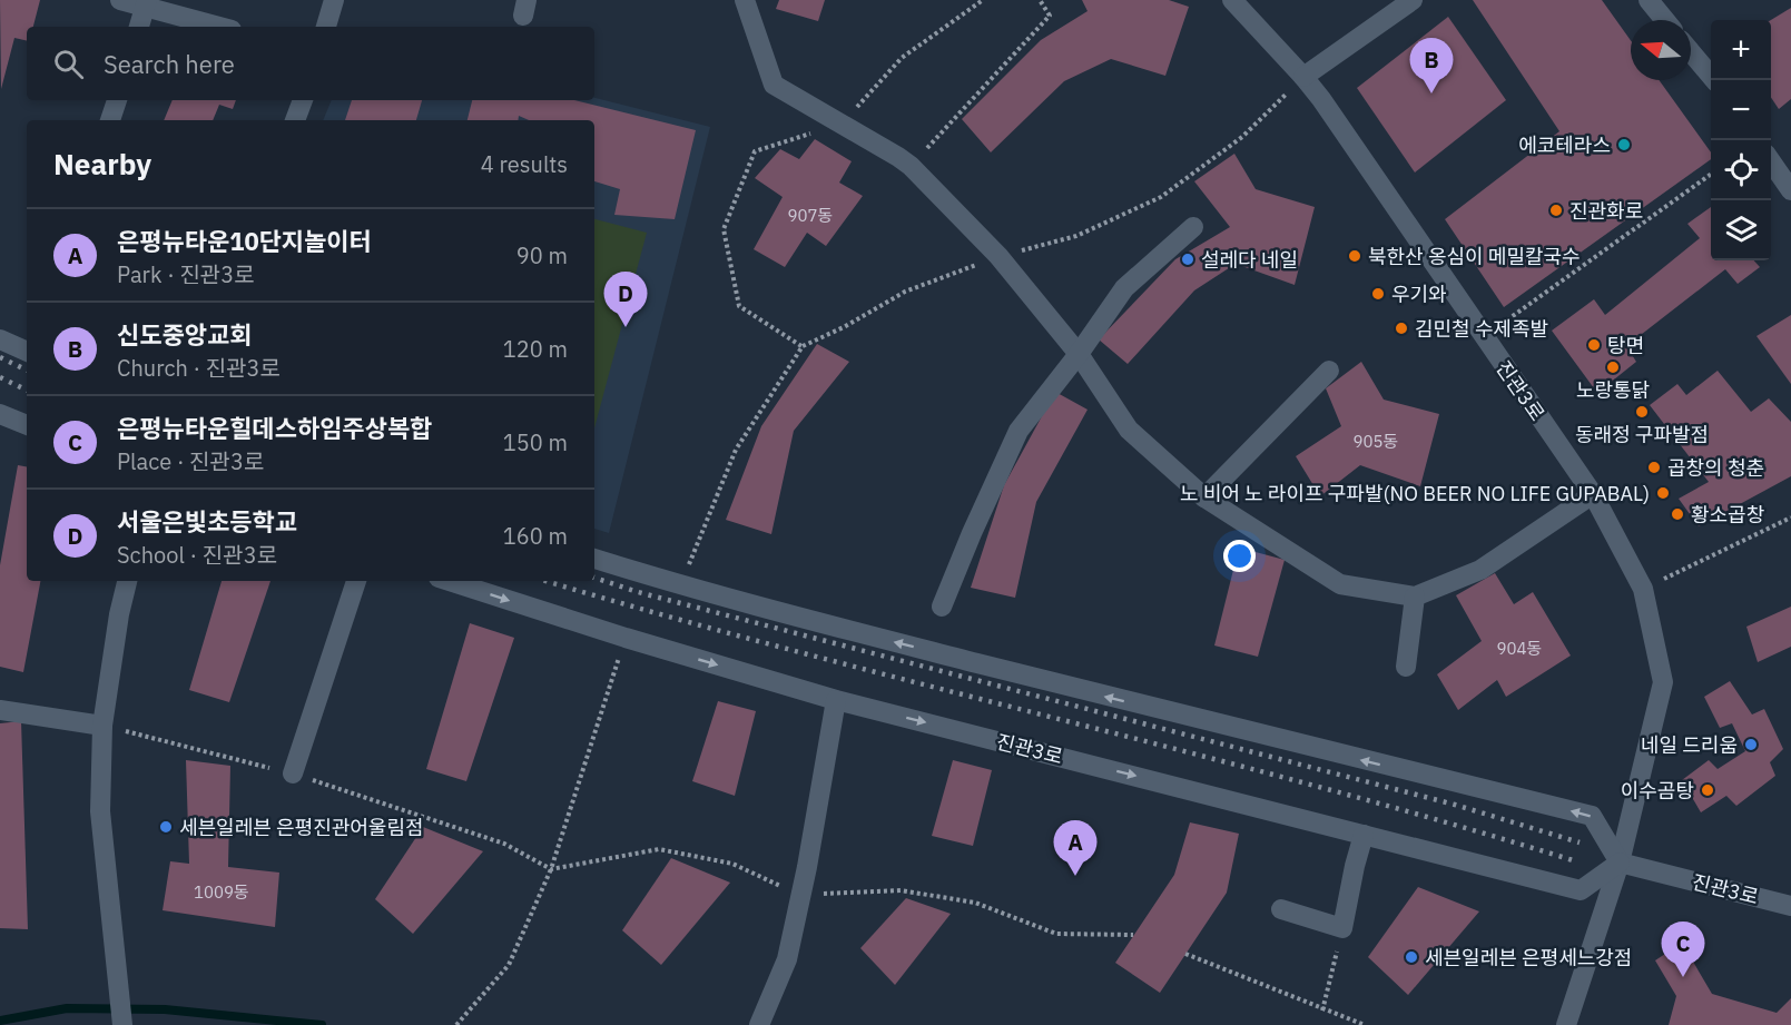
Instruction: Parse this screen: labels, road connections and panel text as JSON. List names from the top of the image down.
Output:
{
  "streets": {
    "street": ["진관3로"]
  },
  "places": [
    "에코테라스",
    "진관화로",
    "북한산 옹심이 메밀칼국수",
    "설레다 네일",
    "우기와",
    "김민철 수제족발",
    "탕면",
    "노랑통닭",
    "동래정 구파발점",
    "곱창의 청춘",
    "노 비어 노 라이프 구파발(NO BEER NO LIFE GUPABAL)",
    "황소곱창",
    "네일 드리움",
    "이수곰탕",
    "세븐일레븐 은평진관어울림점",
    "세븐일레븐 은평세느강점"
  ],
  "house_numbers": [
    "907동",
    "905동",
    "904동",
    "1009동"
  ],
  "north": "left",
  "page": {
    "map_buttons": ["+", "−"],
    "search": "Search here",
    "pins": [
      "B",
      "D",
      "A",
      "C"
    ],
    "heading": ["Nearby", "4 results"],
    "list": [
      {
        "mark": "A",
        "name": "은평뉴타운10단지놀이터",
        "note": "Park · 진관3로",
        "value": "90 m"
      },
      {
        "mark": "B",
        "name": "신도중앙교회",
        "note": "Church · 진관3로",
        "value": "120 m"
      },
      {
        "mark": "C",
        "name": "은평뉴타운힐데스하임주상복합",
        "note": "Place · 진관3로",
        "value": "150 m"
      },
      {
        "mark": "D",
        "name": "서울은빛초등학교",
        "note": "School · 진관3로",
        "value": "160 m"
      }
    ]
  }
}
